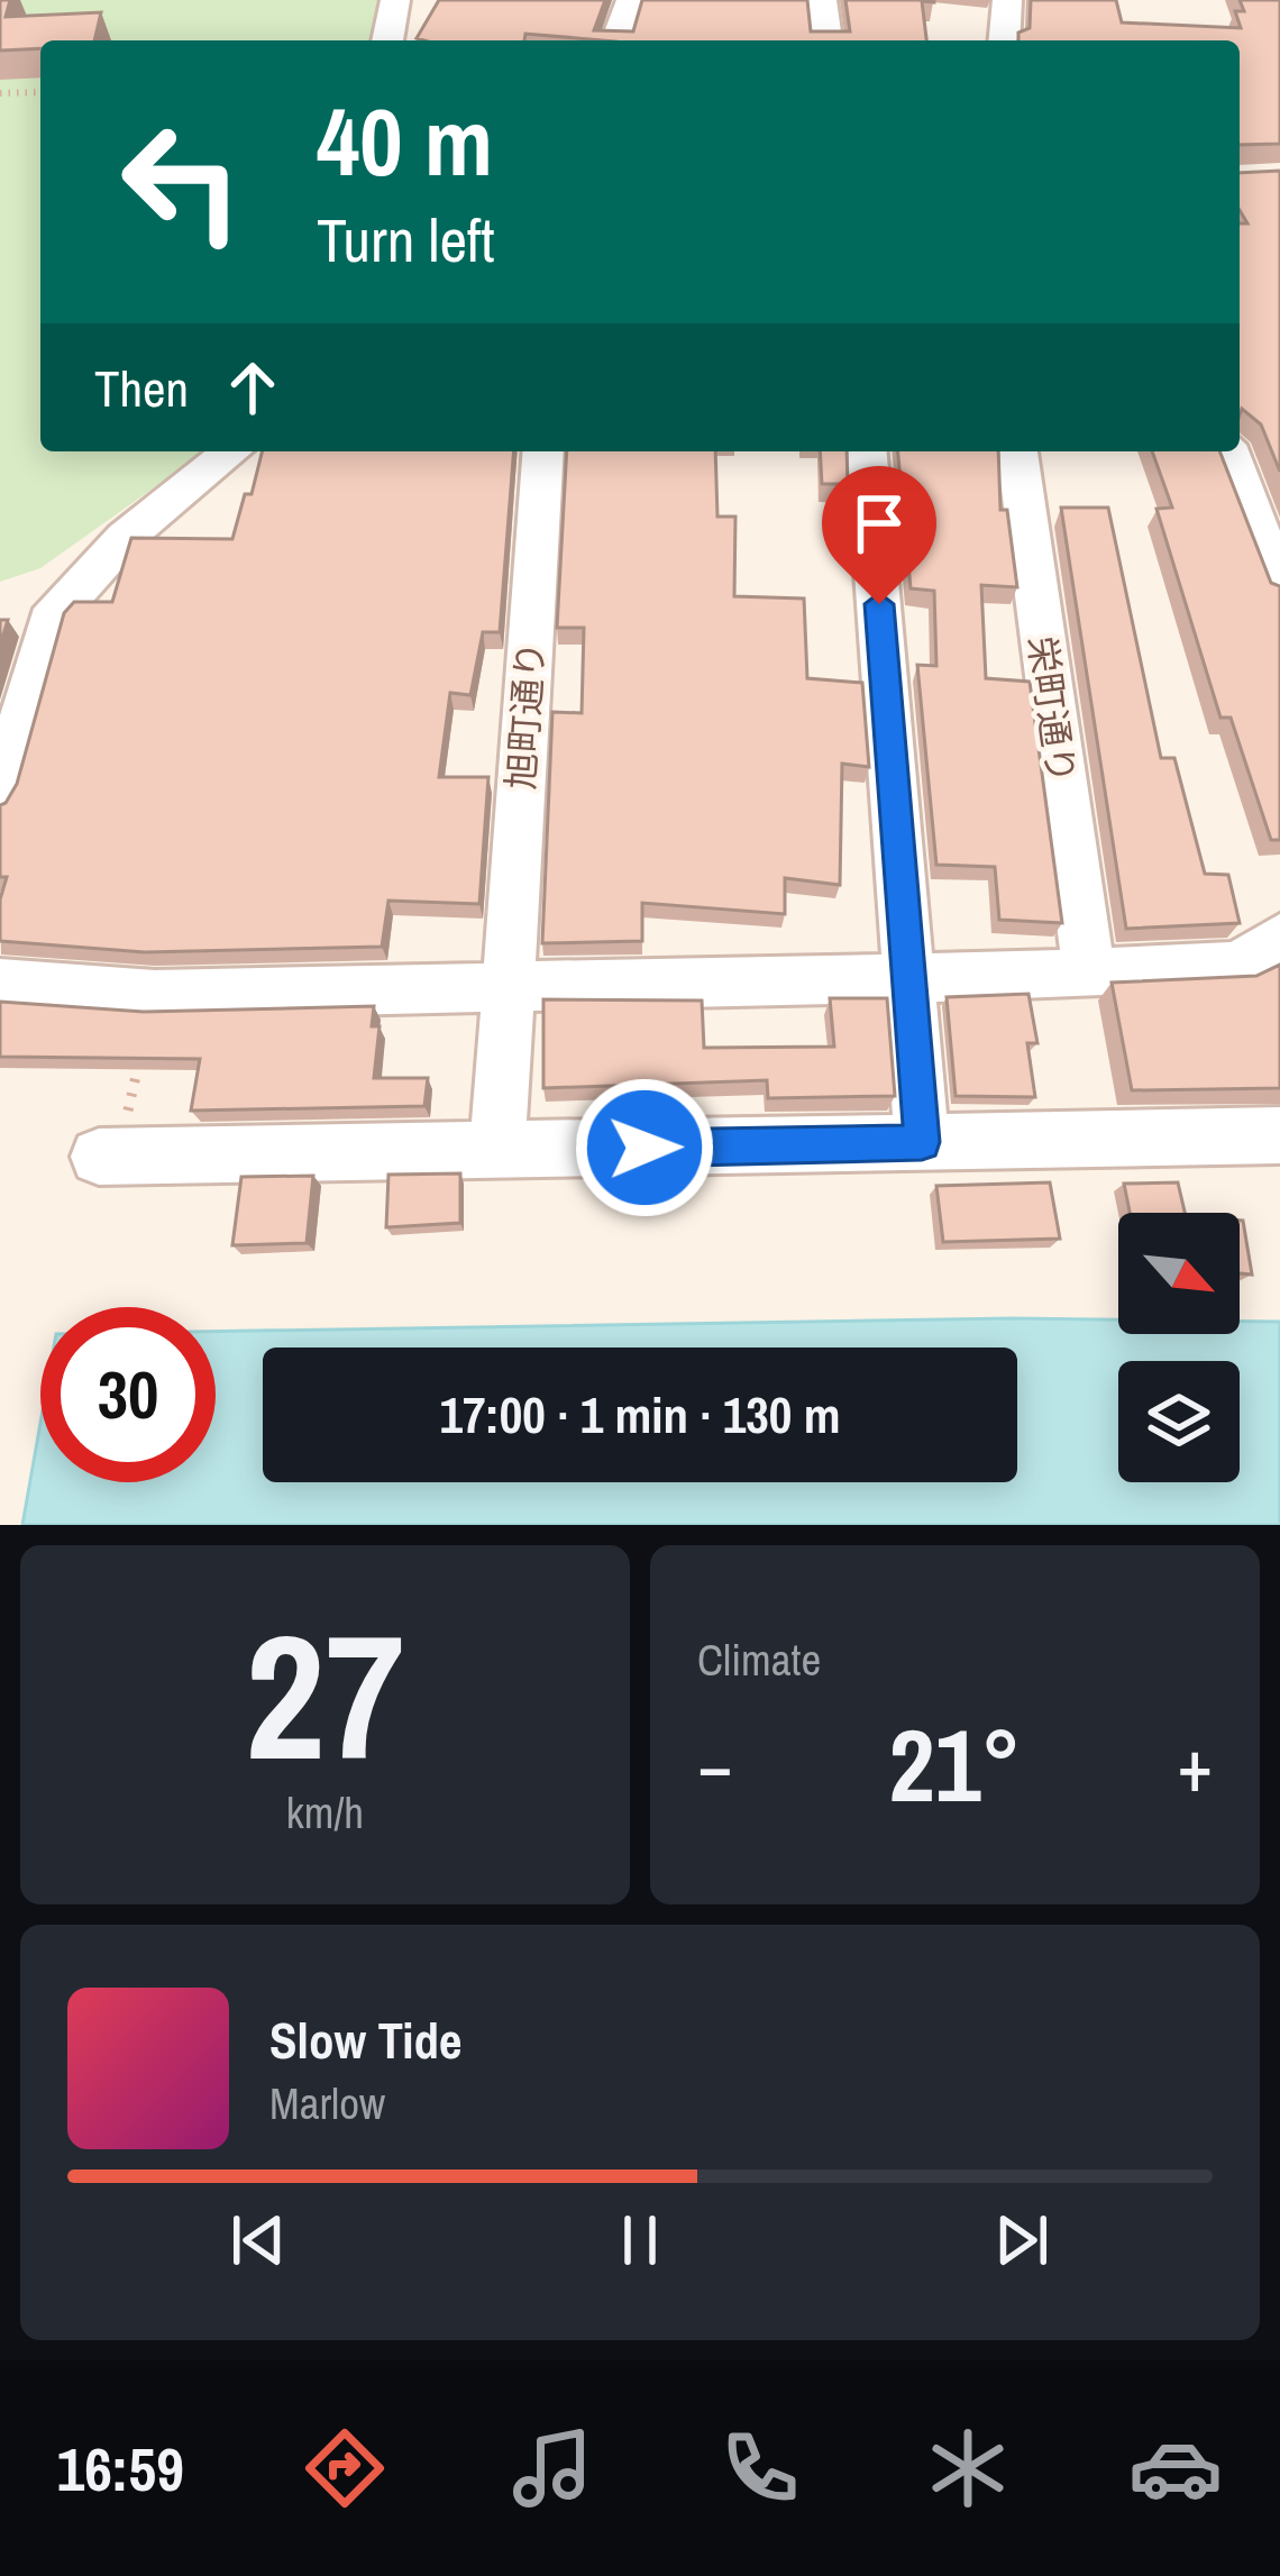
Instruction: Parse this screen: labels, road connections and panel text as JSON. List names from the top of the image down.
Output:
{
  "streets": {
    "street": ["栄町通り", "旭町通り"]
  },
  "north": "bottom right",
  "page": {
    "turn": ["40 m", "Turn left"],
    "then": "Then",
    "limit": "30",
    "trip": "17:00 · 1 min · 130 m",
    "tile": [
      ["27", "km/h"],
      "Climate"
    ],
    "heat": ["−", "21°", "+"],
    "song": ["Slow Tide", "Marlow"],
    "tabs": "16:59"
  }
}
